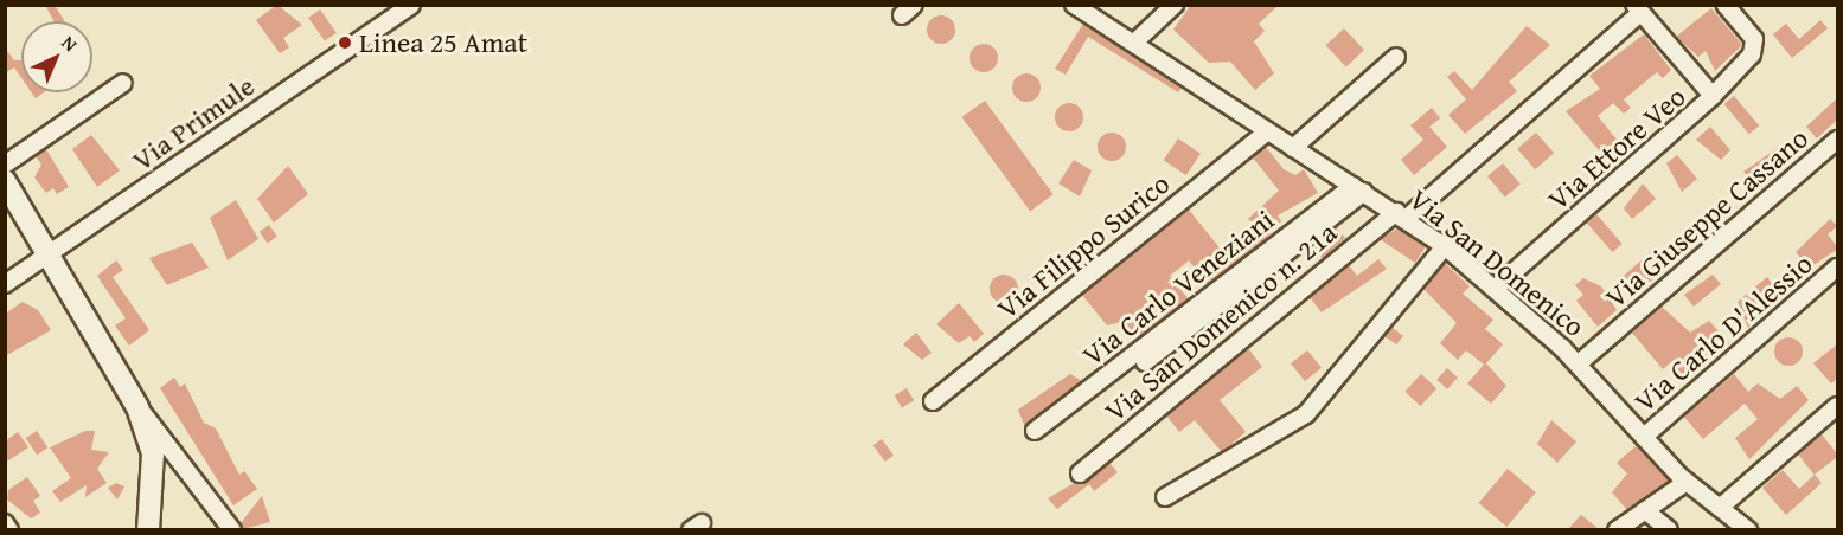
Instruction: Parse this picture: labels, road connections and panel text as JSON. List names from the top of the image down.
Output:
{
  "streets": {
    "street": [
      "Via Primule",
      "Via Ettore Veo",
      "Via Giuseppe Cassano",
      "Via Filippo Surico",
      "Via San Domenico",
      "Via Carlo Veneziani",
      "Via San Domenico n. 21a",
      "Via Carlo D'Alessio"
    ]
  },
  "crossings": [
    ["Via Ettore Veo", "Via San Domenico"],
    ["Via Ettore Veo", "Via San Domenico n. 21a"],
    ["Via Giuseppe Cassano", "Via San Domenico"],
    ["Via Filippo Surico", "Via San Domenico"],
    ["Via San Domenico", "Via Carlo Veneziani"],
    ["Via San Domenico", "Via San Domenico n. 21a"],
    ["Via San Domenico", "Via Carlo D'Alessio"]
  ],
  "places": ["Linea 25 Amat"],
  "north": "top right"
}
